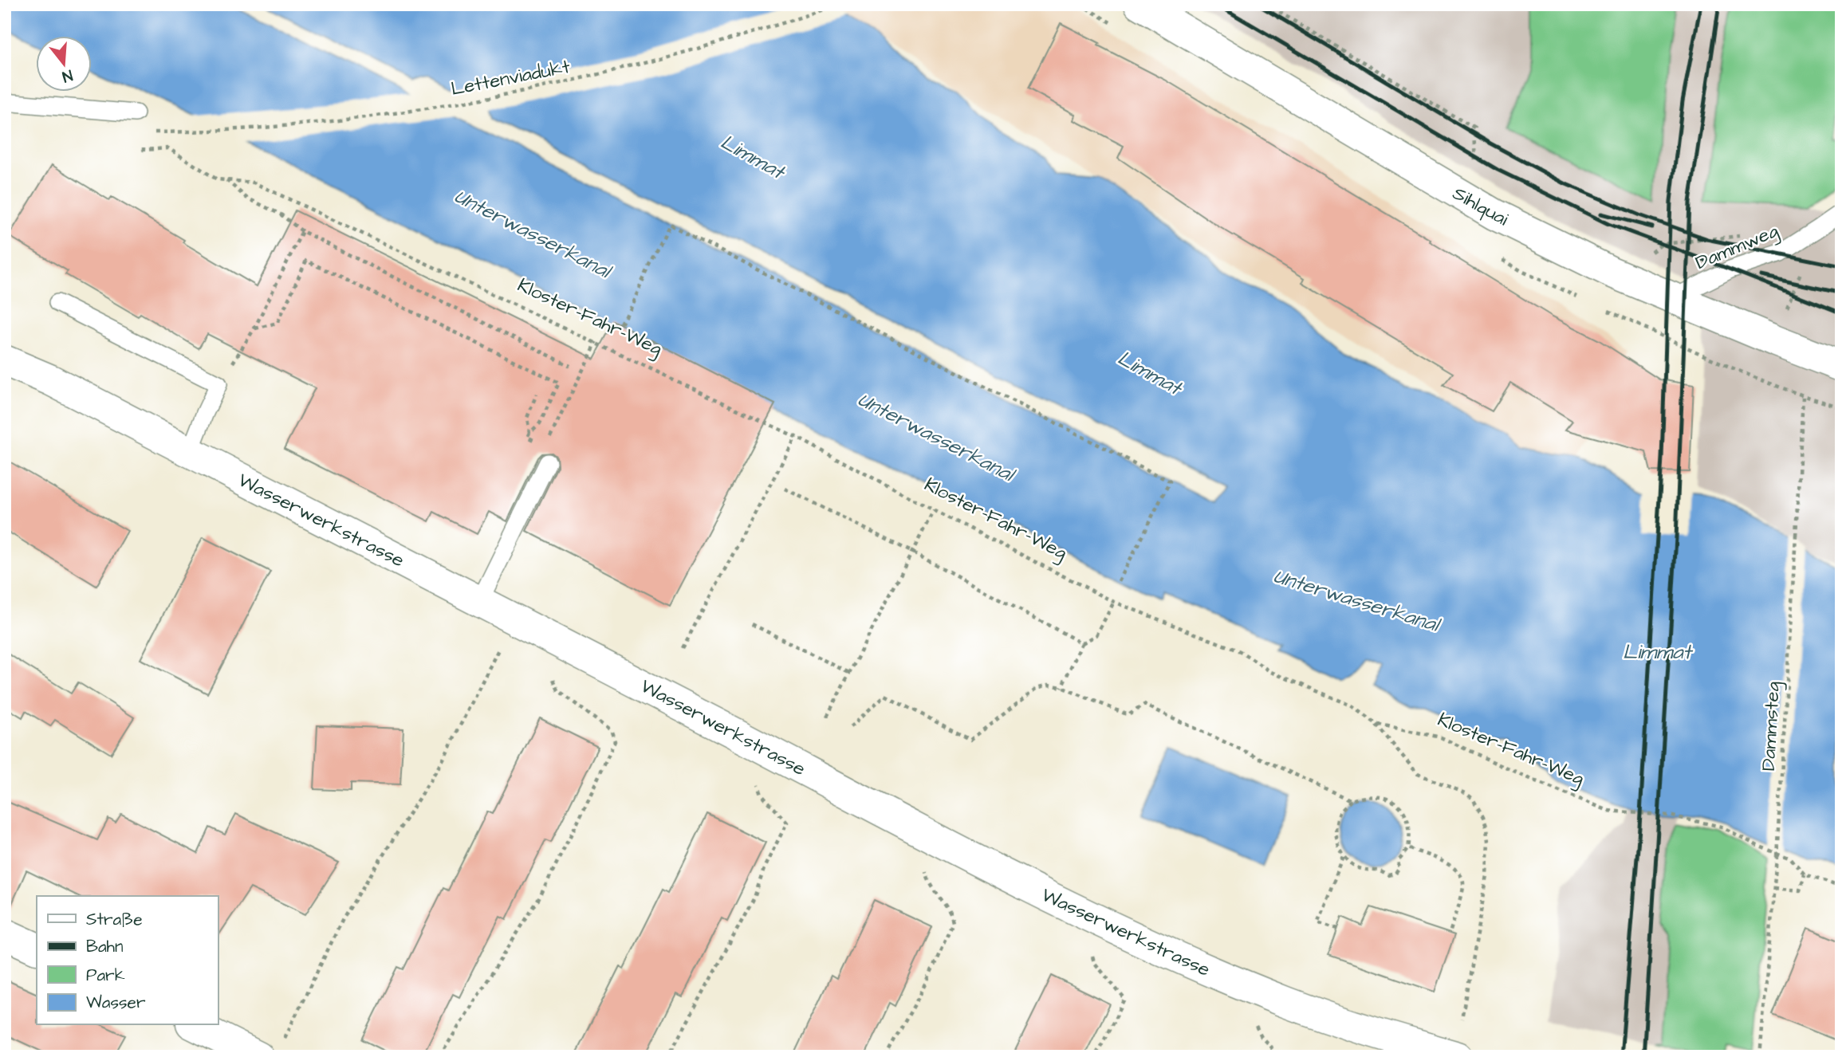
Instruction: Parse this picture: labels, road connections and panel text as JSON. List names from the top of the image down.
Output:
{
  "streets": {
    "street": ["Sihlquai", "Wasserwerkstrasse"],
    "lane": ["Dammweg"],
    "path": ["Lettenviadukt", "Kloster-Fahr-Weg", "Dammsteg"]
  },
  "crossings": [
    ["Sihlquai", "Dammweg"]
  ],
  "water": ["Limmat", "Unterwasserkanal"],
  "legend": [
    "Straße",
    "Bahn",
    "Park",
    "Wasser"
  ],
  "north": "bottom"
}
